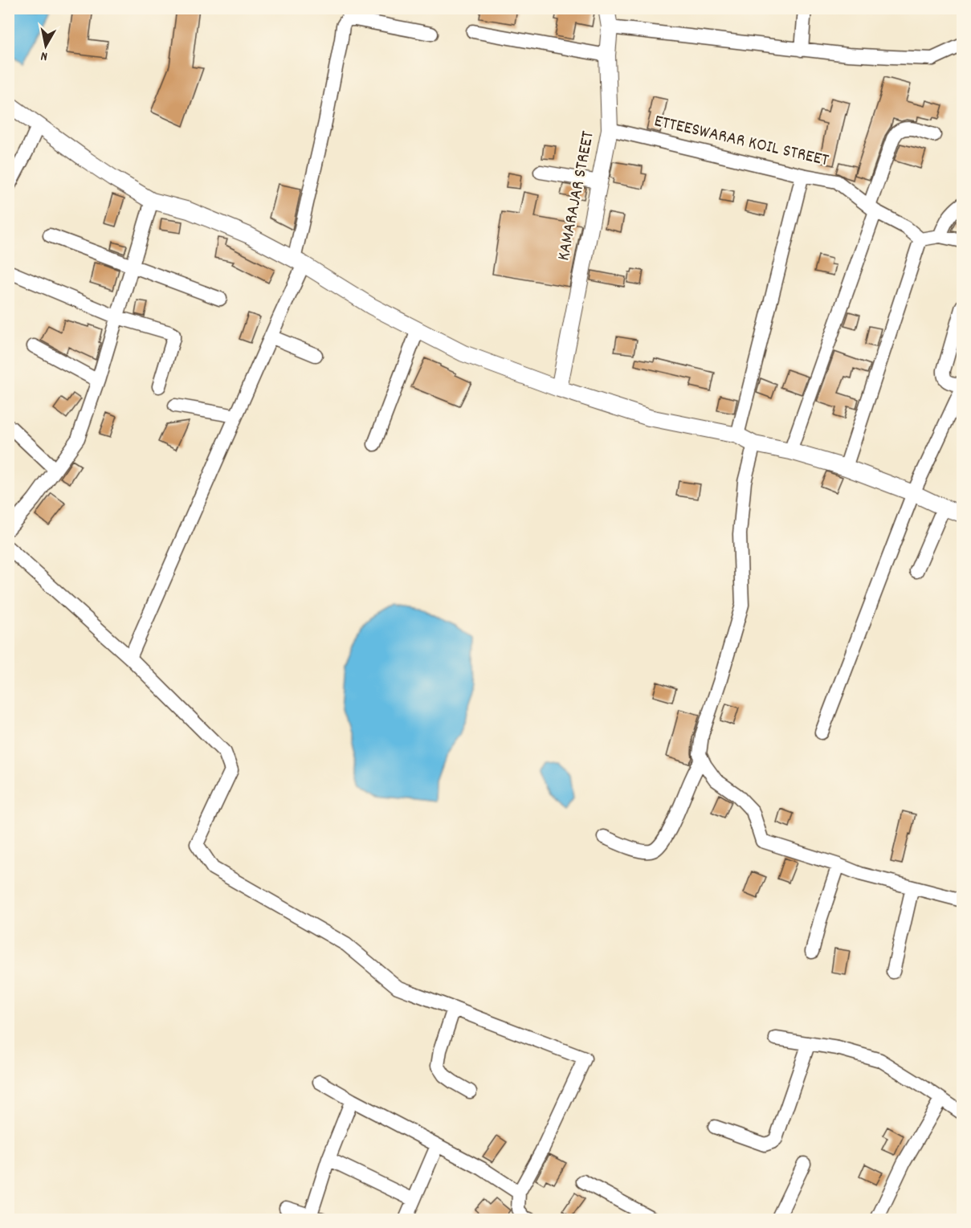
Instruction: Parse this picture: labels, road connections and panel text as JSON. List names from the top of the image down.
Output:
{
  "streets": {
    "street": ["ETTEESWARAR KOIL STREET", "KAMARAJAR STREET"]
  },
  "crossings": [
    ["ETTEESWARAR KOIL STREET", "KAMARAJAR STREET"]
  ],
  "north": "bottom"
}
